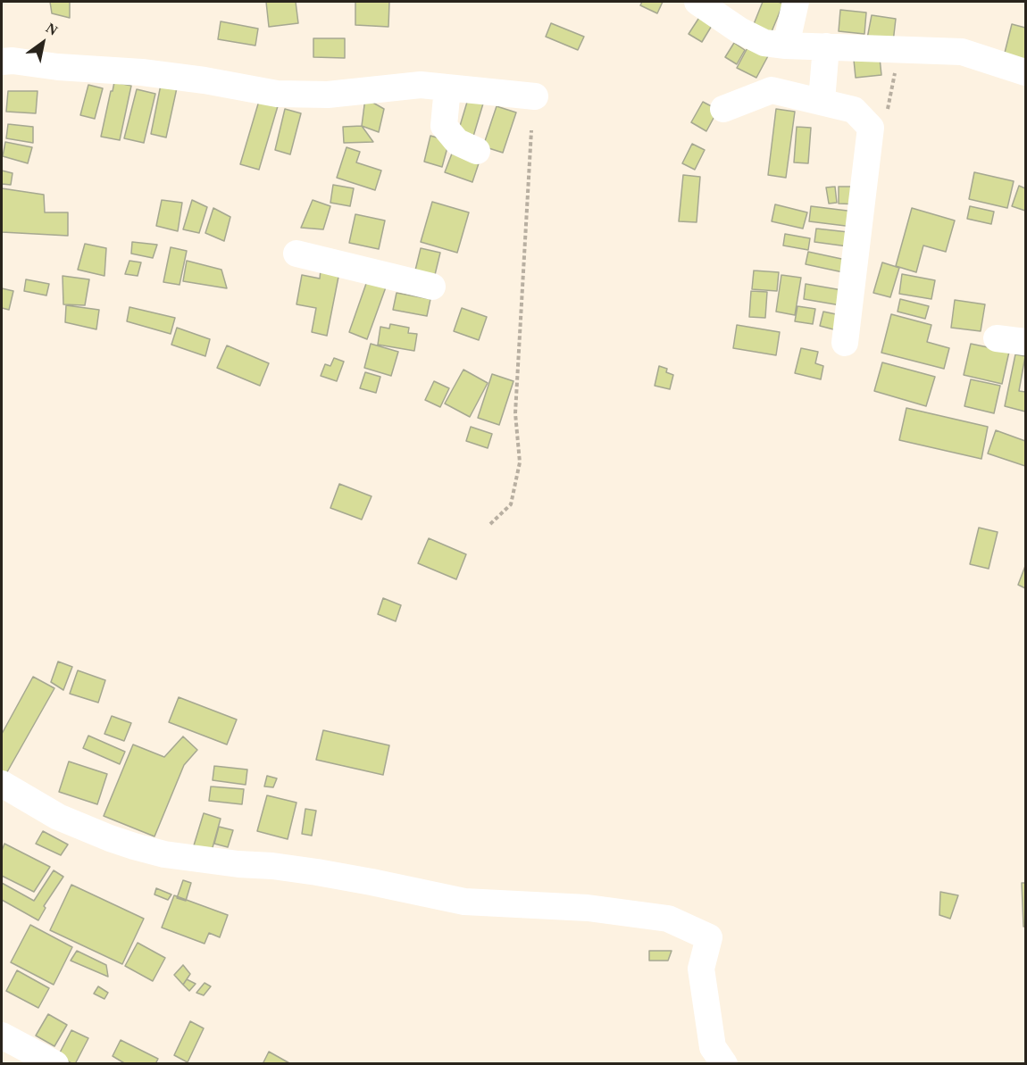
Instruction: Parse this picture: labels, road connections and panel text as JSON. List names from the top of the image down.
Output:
{
  "north": "top right"
}
